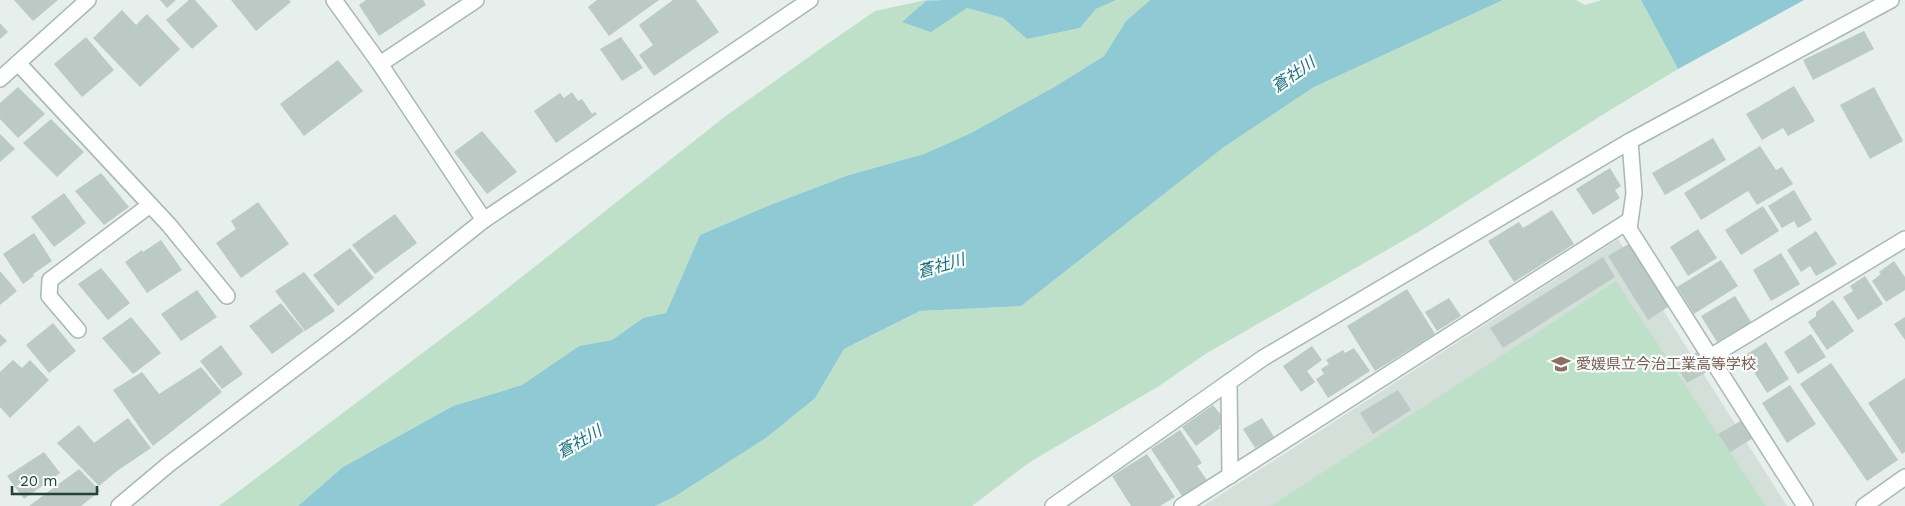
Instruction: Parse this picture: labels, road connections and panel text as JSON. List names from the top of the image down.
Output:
{
  "water": ["蒼社川"],
  "places": {
    "school or university": ["愛媛県立今治工業高等学校"]
  },
  "scale_bar": "20 m"
}
